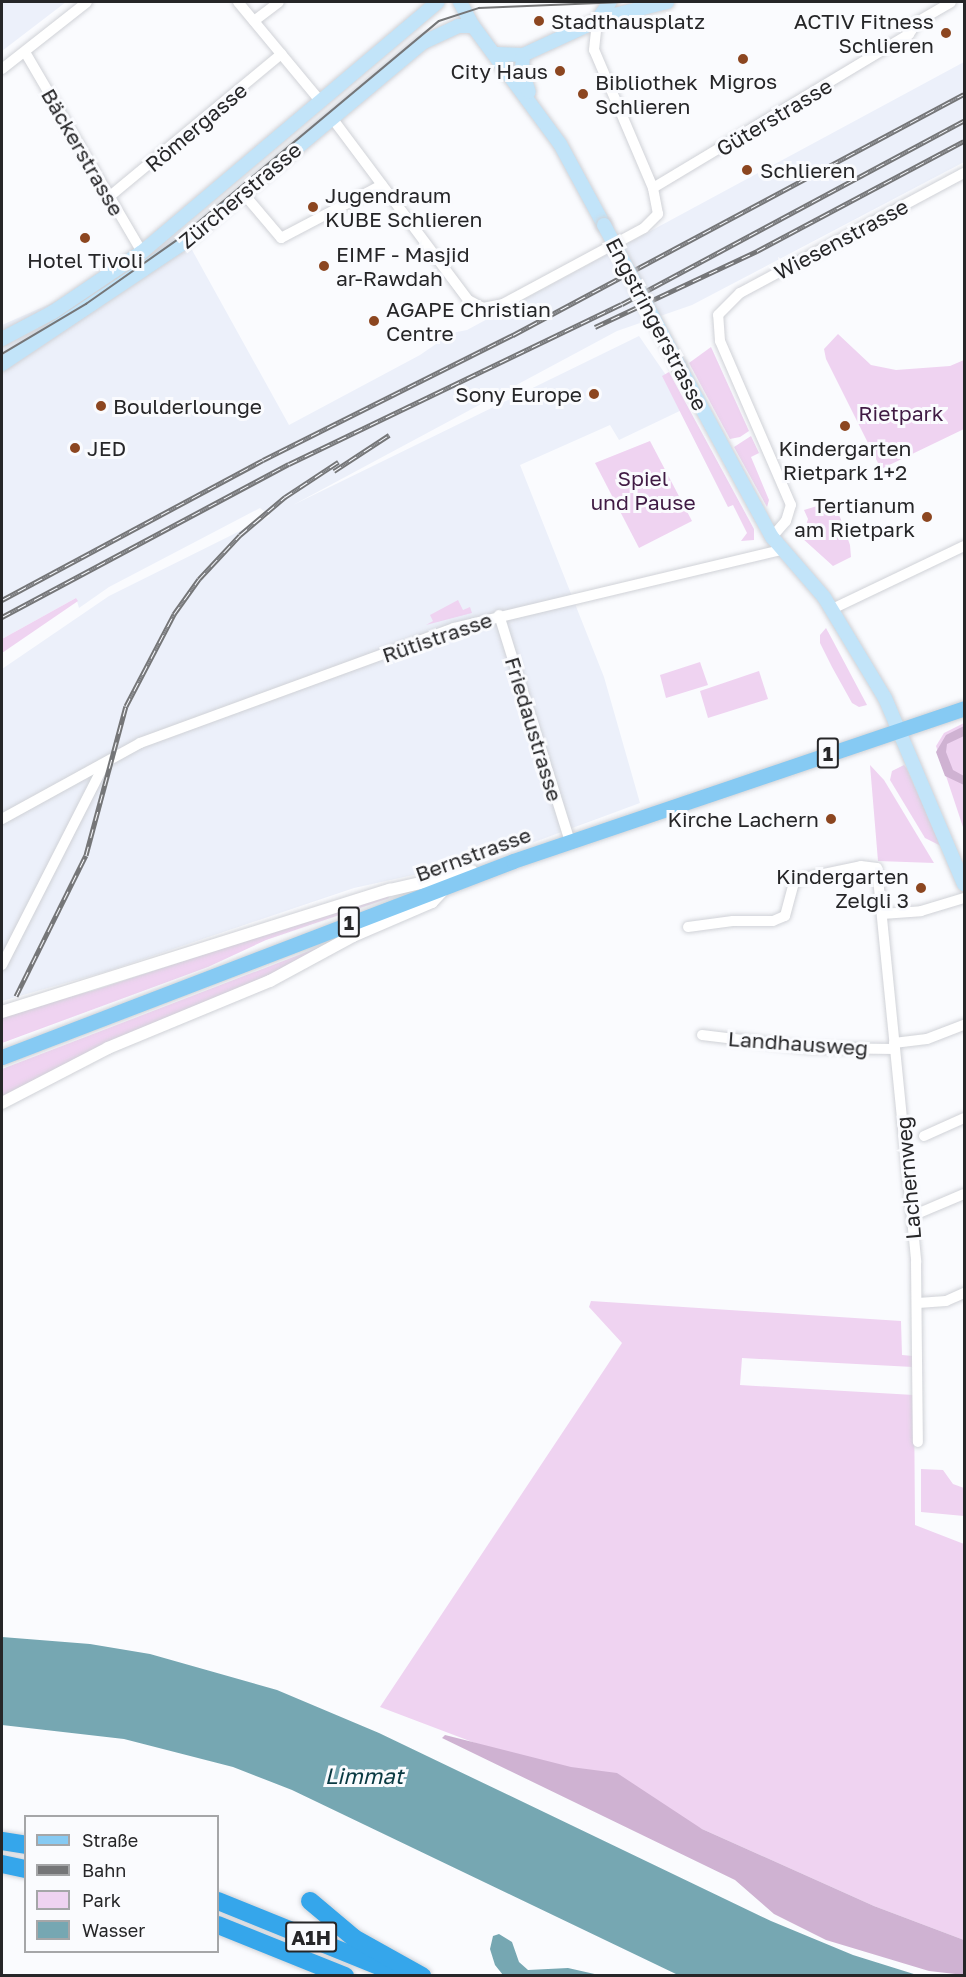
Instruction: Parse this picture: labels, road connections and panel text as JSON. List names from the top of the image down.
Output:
{
  "streets": {
    "highway": ["A1H"],
    "main road": [
      "Zürcherstrasse",
      "Engstringerstrasse",
      "1",
      "Bernstrasse"
    ],
    "street": [
      "Güterstrasse",
      "Römergasse",
      "Bäckerstrasse",
      "Wiesenstrasse",
      "Rütistrasse",
      "Friedaustrasse",
      "Landhausweg",
      "Lachernweg"
    ]
  },
  "crossings": [
    ["Römergasse", "Bäckerstrasse"],
    ["Bäckerstrasse", "Zürcherstrasse"],
    ["Wiesenstrasse", "Engstringerstrasse"],
    ["Engstringerstrasse", "Rütistrasse"],
    ["Engstringerstrasse", "Bernstrasse"],
    ["Rütistrasse", "Friedaustrasse"],
    ["Friedaustrasse", "Bernstrasse"],
    ["Landhausweg", "Lachernweg"]
  ],
  "water": ["Limmat"],
  "parks": ["Rietpark", "Spiel und Pause"],
  "places": [
    "Stadthausplatz",
    "ACTIV Fitness Schlieren",
    "Migros",
    "City Haus",
    "Bibliothek Schlieren",
    "Schlieren",
    "Jugendraum KUBE Schlieren",
    "Hotel Tivoli",
    "EIMF - Masjid ar-Rawdah",
    "AGAPE Christian Centre",
    "Sony Europe",
    "Boulderlounge",
    "Kindergarten Rietpark 1+2",
    "JED",
    "Tertianum am Rietpark",
    "Kirche Lachern",
    "Kindergarten Zelgli 3"
  ],
  "legend": [
    "Straße",
    "Bahn",
    "Park",
    "Wasser"
  ]
}
